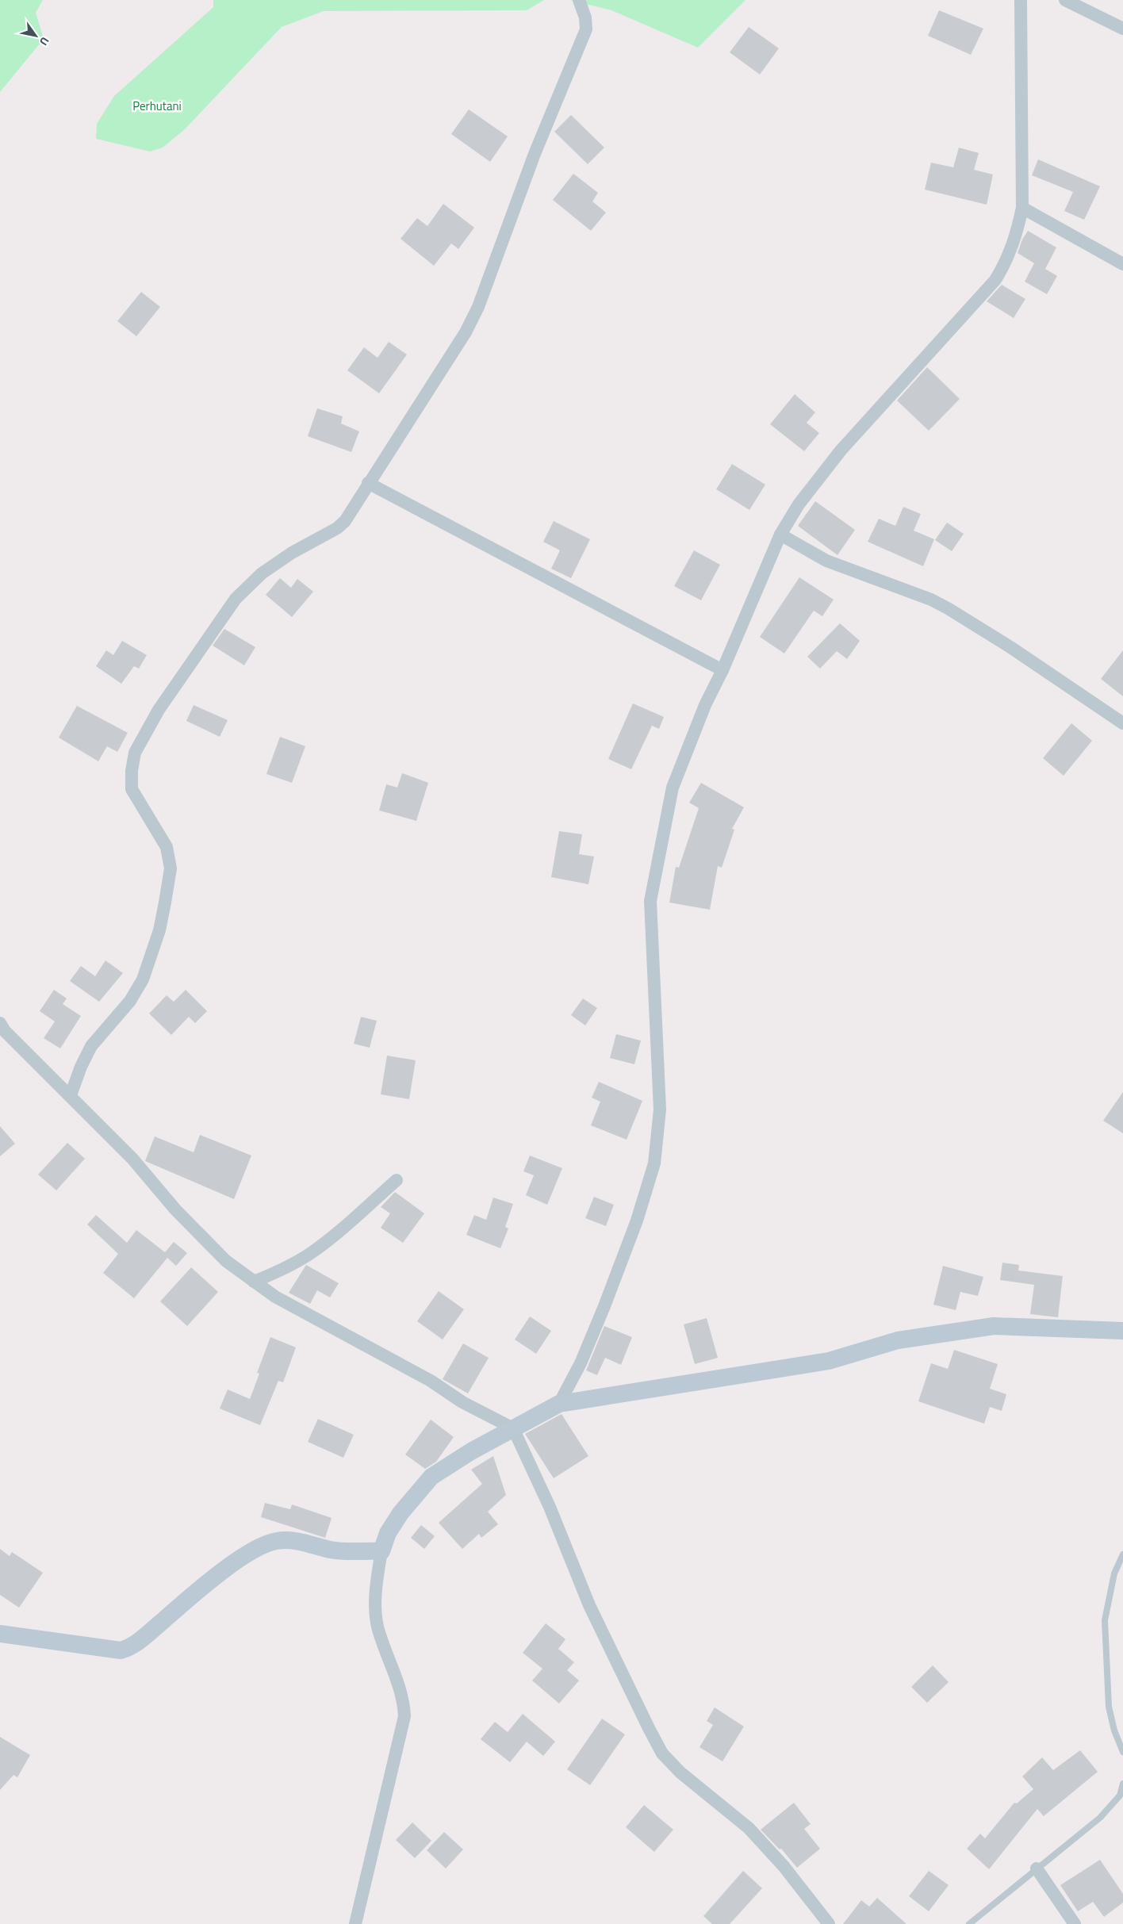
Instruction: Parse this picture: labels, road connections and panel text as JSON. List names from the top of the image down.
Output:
{
  "parks": ["Perhutani"],
  "north": "bottom right"
}
